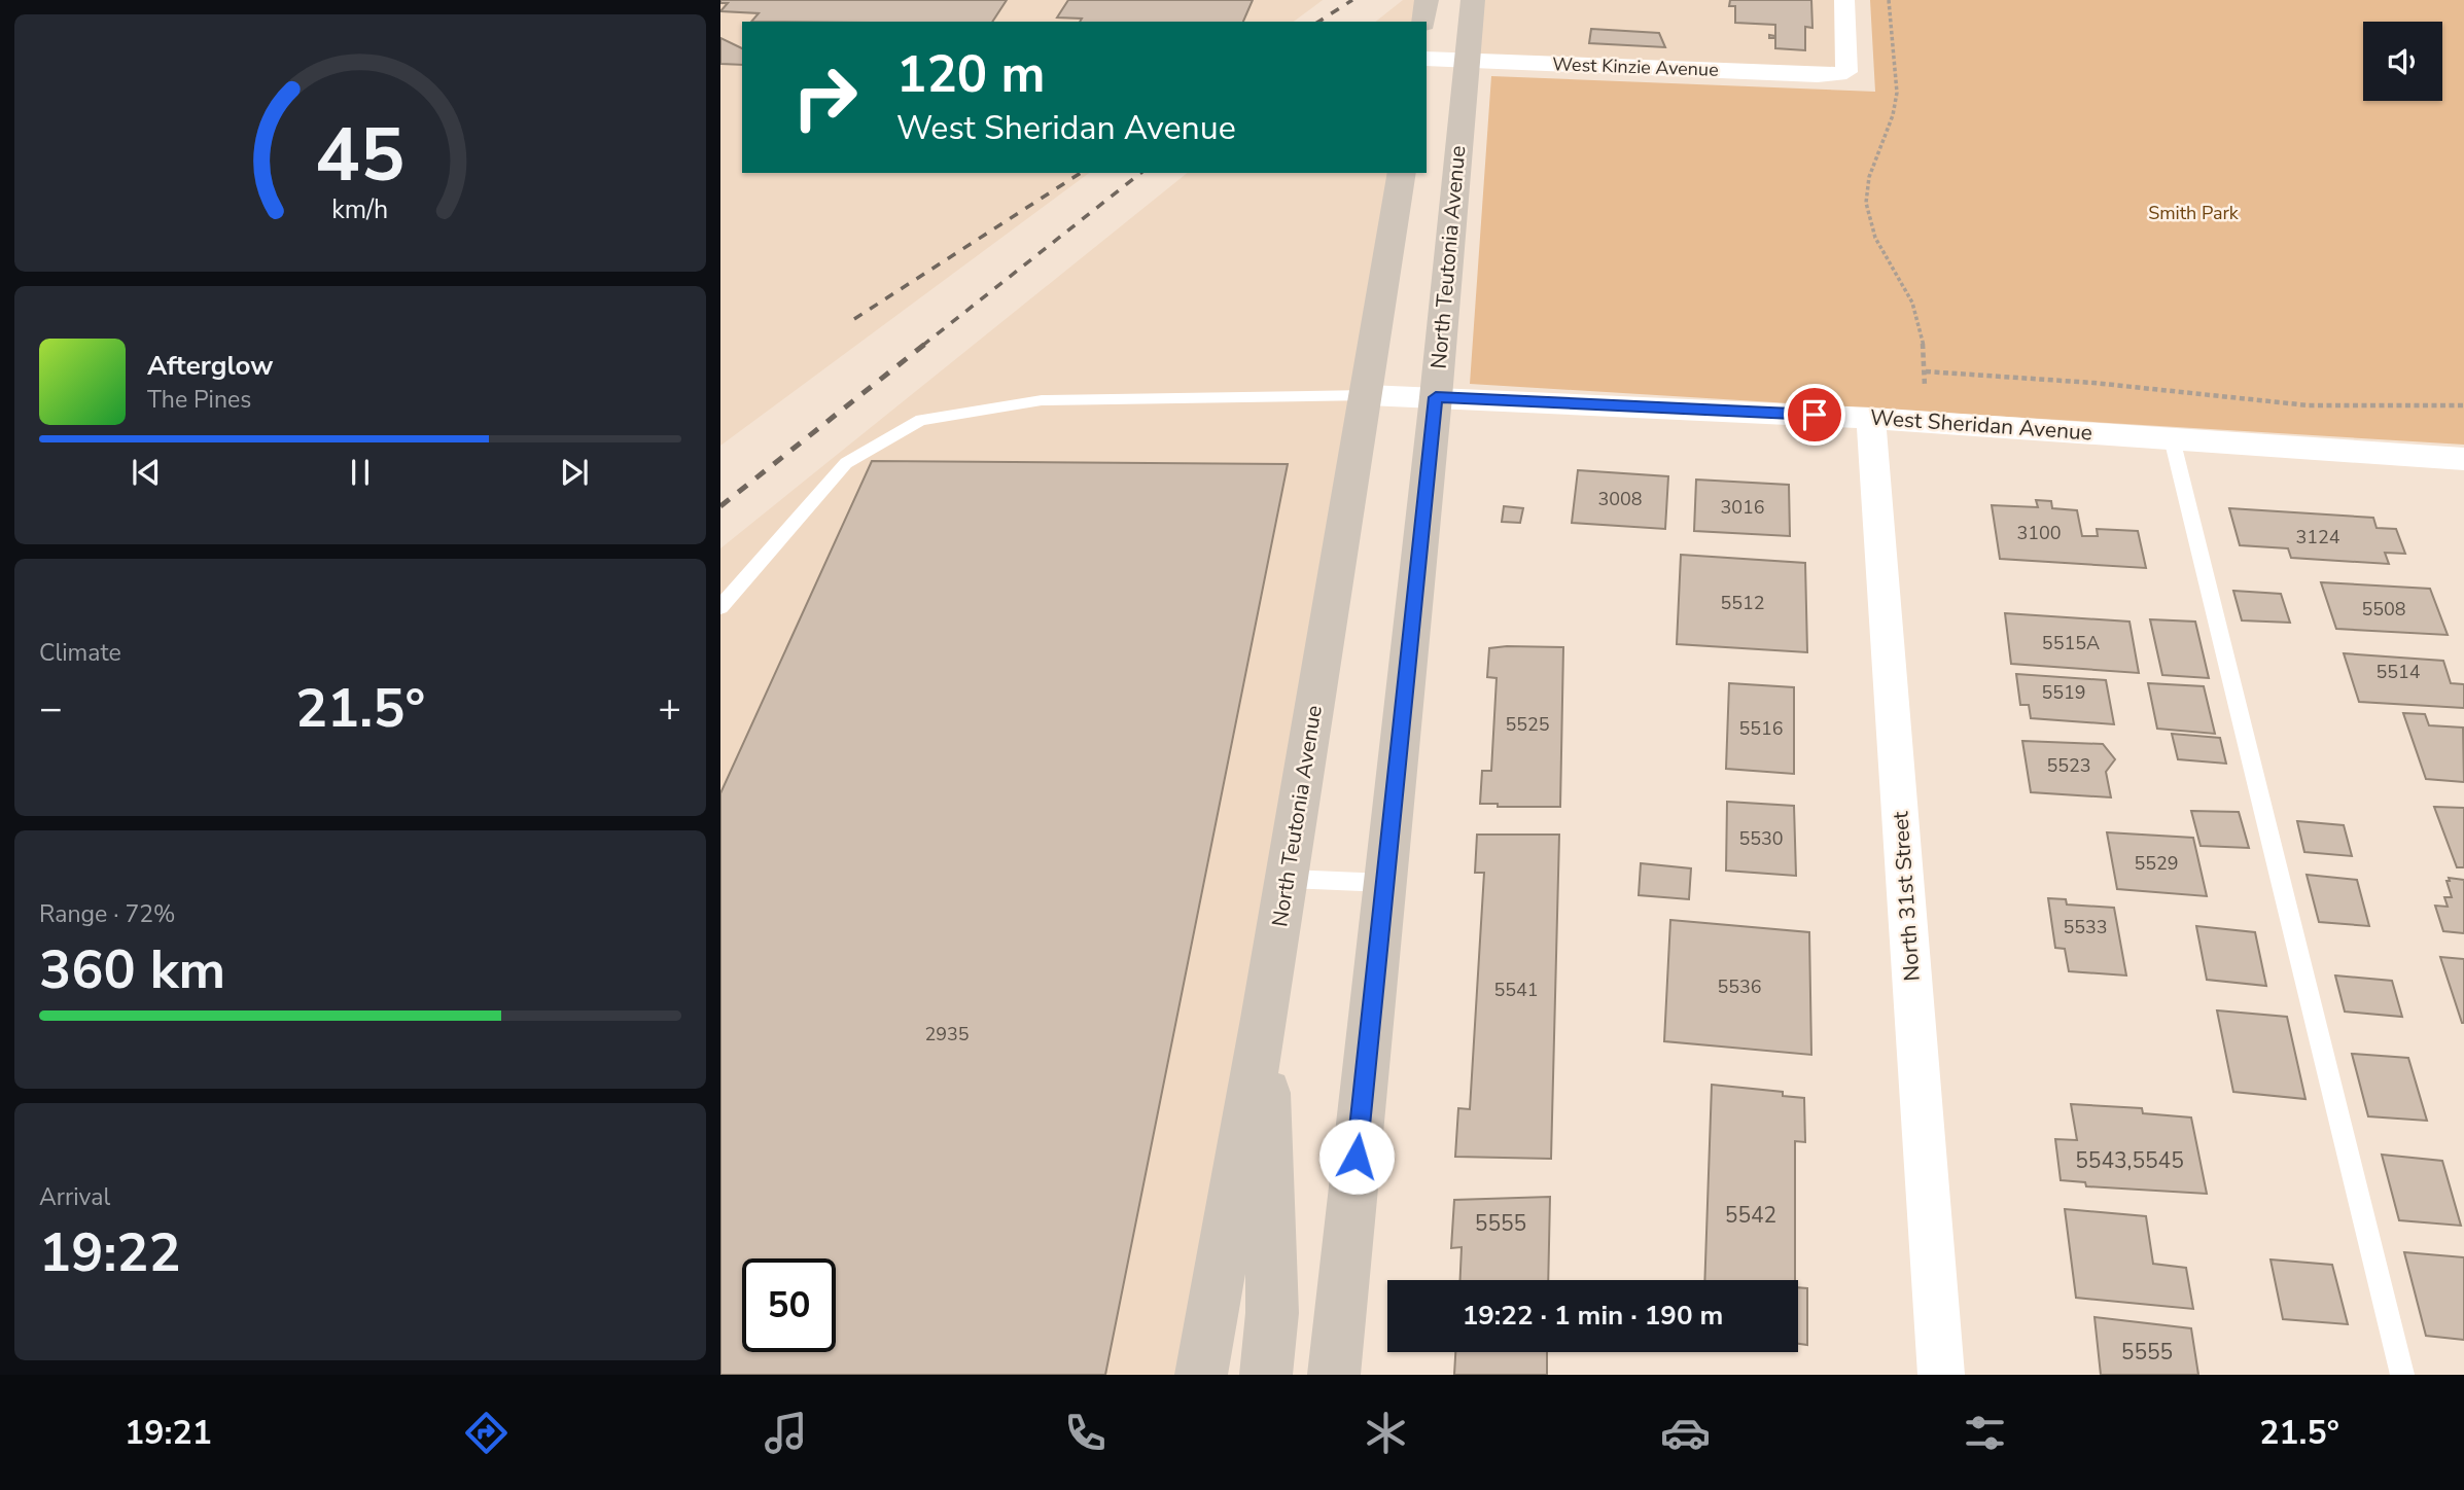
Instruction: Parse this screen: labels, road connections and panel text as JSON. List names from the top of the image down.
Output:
{
  "streets": {
    "main road": ["North Teutonia Avenue"],
    "street": ["West Kinzie Avenue", "West Sheridan Avenue", "North 31st Street"]
  },
  "crossings": [
    ["West Kinzie Avenue", "North Teutonia Avenue"],
    ["North Teutonia Avenue", "West Sheridan Avenue"],
    ["West Sheridan Avenue", "North 31st Street"]
  ],
  "parks": ["Smith Park"],
  "house_numbers": [
    "3008",
    "3016",
    "3100",
    "3124",
    "5512",
    "5508",
    "5515A",
    "5514",
    "5519",
    "5525",
    "5516",
    "5523",
    "5530",
    "5529",
    "5533",
    "5536",
    "5541",
    "2935",
    "5543,5545",
    "5542",
    "5555",
    "5555"
  ],
  "page": {
    "turn": ["120 m", "West Sheridan Avenue"],
    "song": ["Afterglow", "The Pines"],
    "tile": [
      "Climate",
      ["Range · 72%", "360 km"],
      ["Arrival", "19:22"]
    ],
    "heat": ["−", "21.5°", "+"],
    "limit": "50",
    "trip": "19:22 · 1 min · 190 m",
    "tabs": ["19:21", "21.5°"],
    "gauge": ["45", "km/h"]
  }
}
